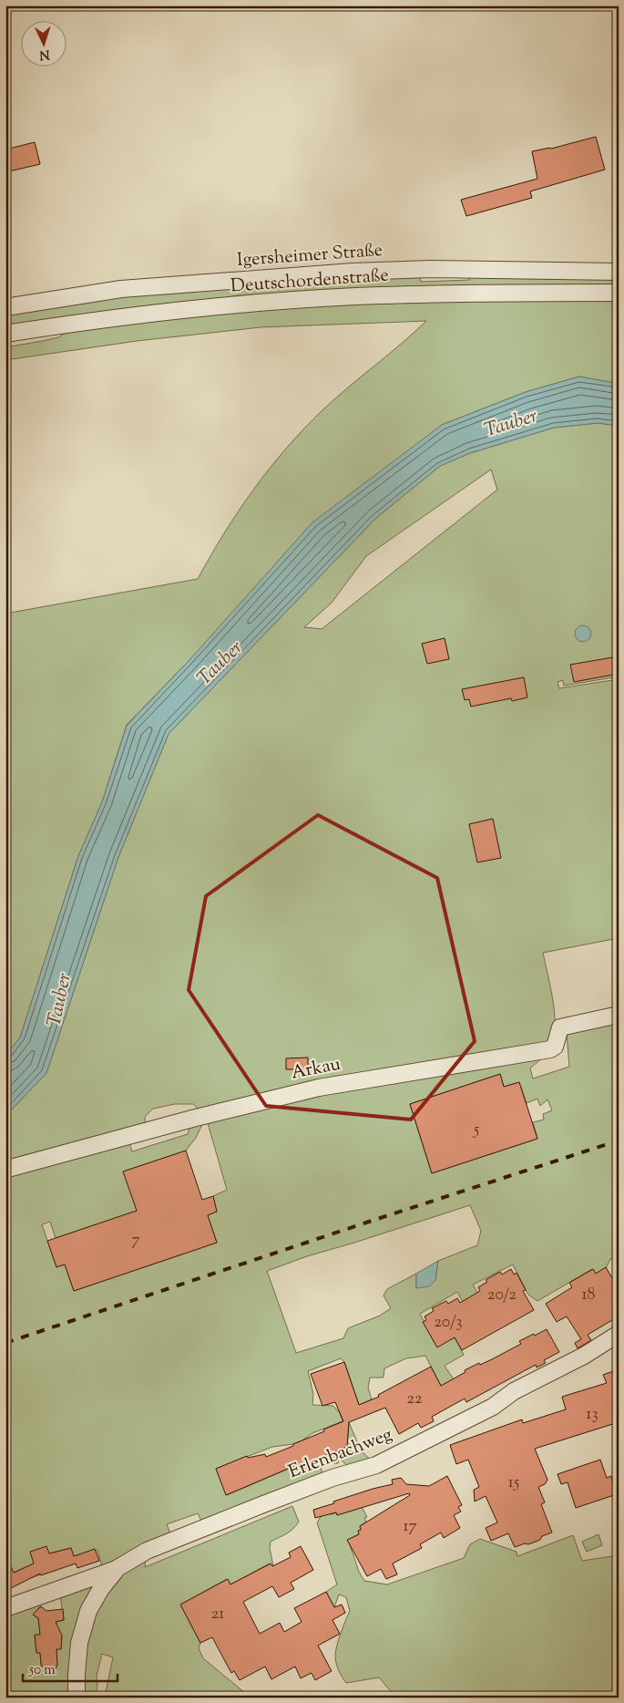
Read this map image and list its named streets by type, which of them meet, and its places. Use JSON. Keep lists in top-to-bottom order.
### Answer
{
  "streets": {
    "street": [
      "Igersheimer Straße",
      "Deutschordenstraße",
      "Arkau",
      "Erlenbachweg"
    ]
  },
  "water": ["Tauber"],
  "house_numbers": [
    "5",
    "7",
    "20/2",
    "18",
    "20/3",
    "22",
    "13",
    "15",
    "17",
    "21"
  ],
  "scale_bar": "50 m",
  "north": "bottom"
}
